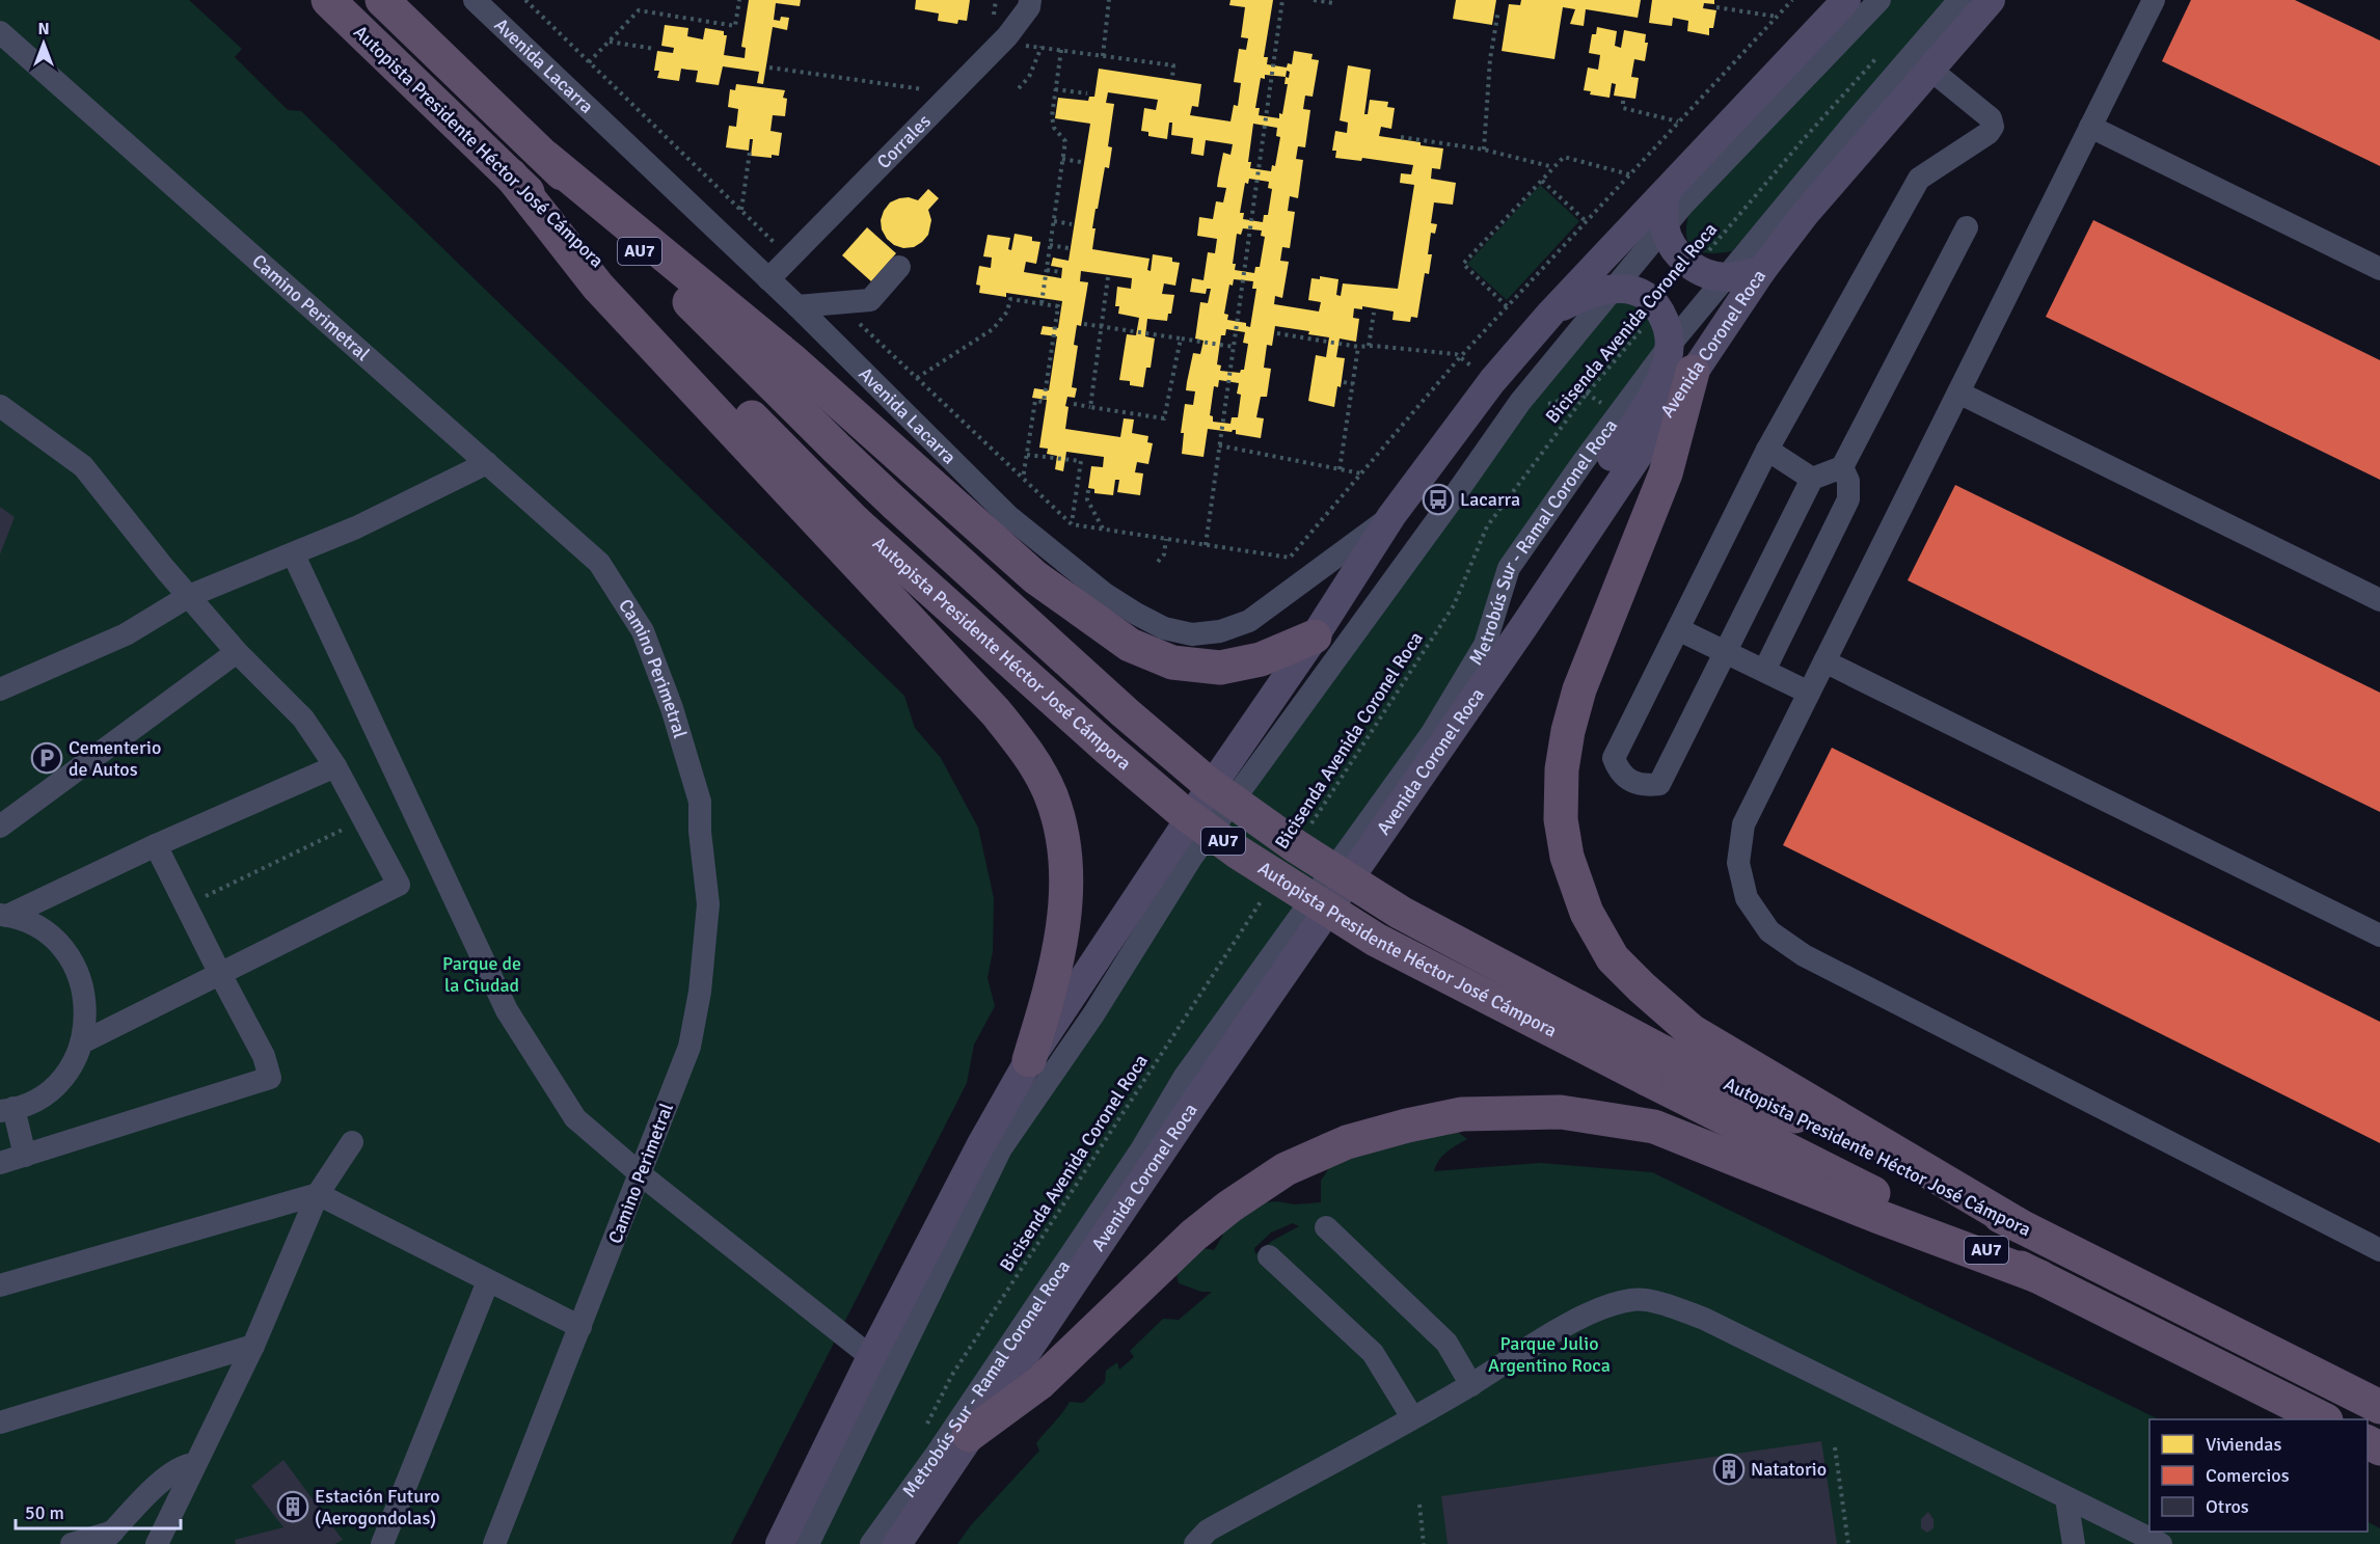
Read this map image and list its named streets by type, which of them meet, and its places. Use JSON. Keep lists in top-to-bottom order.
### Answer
{
  "streets": {
    "highway": ["Autopista Presidente Héctor José Cámpora", "AU7"],
    "main road": ["Avenida Coronel Roca"],
    "street": [
      "Avenida Lacarra",
      "Corrales",
      "Camino Perimetral",
      "Metrobús Sur - Ramal Coronel Roca"
    ],
    "path": ["Bicisenda Avenida Coronel Roca"]
  },
  "crossings": [
    ["Avenida Lacarra", "Corrales"]
  ],
  "parks": ["Parque de la Ciudad", "Parque Julio Argentino Roca"],
  "places": {
    "bus stop": ["Lacarra"],
    "parking": ["Cementerio de Autos"],
    "building": ["Natatorio", "Estación Futuro (Aerogondolas)"]
  },
  "legend": ["Viviendas", "Comercios", "Otros"],
  "scale_bar": "50 m",
  "north": "top"
}
